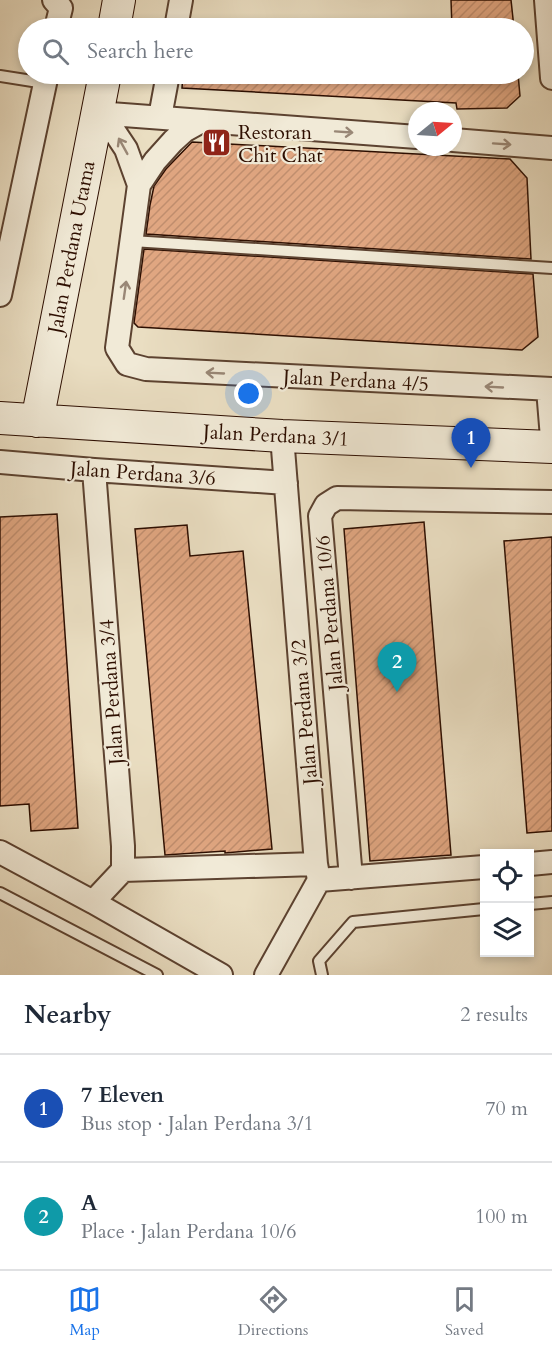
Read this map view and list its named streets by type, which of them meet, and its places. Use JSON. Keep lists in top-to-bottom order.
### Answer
{
  "streets": {
    "street": [
      "Jalan Perdana Utama",
      "Jalan Perdana 4/5",
      "Jalan Perdana 3/1",
      "Jalan Perdana 3/6",
      "Jalan Perdana 10/6",
      "Jalan Perdana 3/4",
      "Jalan Perdana 3/2"
    ]
  },
  "crossings": [
    ["Jalan Perdana Utama", "Jalan Perdana 4/5"],
    ["Jalan Perdana Utama", "Jalan Perdana 3/1"],
    ["Jalan Perdana 3/1", "Jalan Perdana 3/2"],
    ["Jalan Perdana 3/6", "Jalan Perdana 3/4"],
    ["Jalan Perdana 3/6", "Jalan Perdana 3/2"]
  ],
  "places": {
    "restaurant": ["Restoran Chit Chat"]
  },
  "north": "right",
  "page": {
    "search": "Search here",
    "pins": ["1", "2"],
    "heading": ["Nearby", "2 results"],
    "list": [
      {
        "mark": "1",
        "name": "7 Eleven",
        "note": "Bus stop · Jalan Perdana 3/1",
        "value": "70 m"
      },
      {
        "mark": "2",
        "name": "A",
        "note": "Place · Jalan Perdana 10/6",
        "value": "100 m"
      }
    ],
    "nav": ["Map", "Directions", "Saved"]
  }
}
